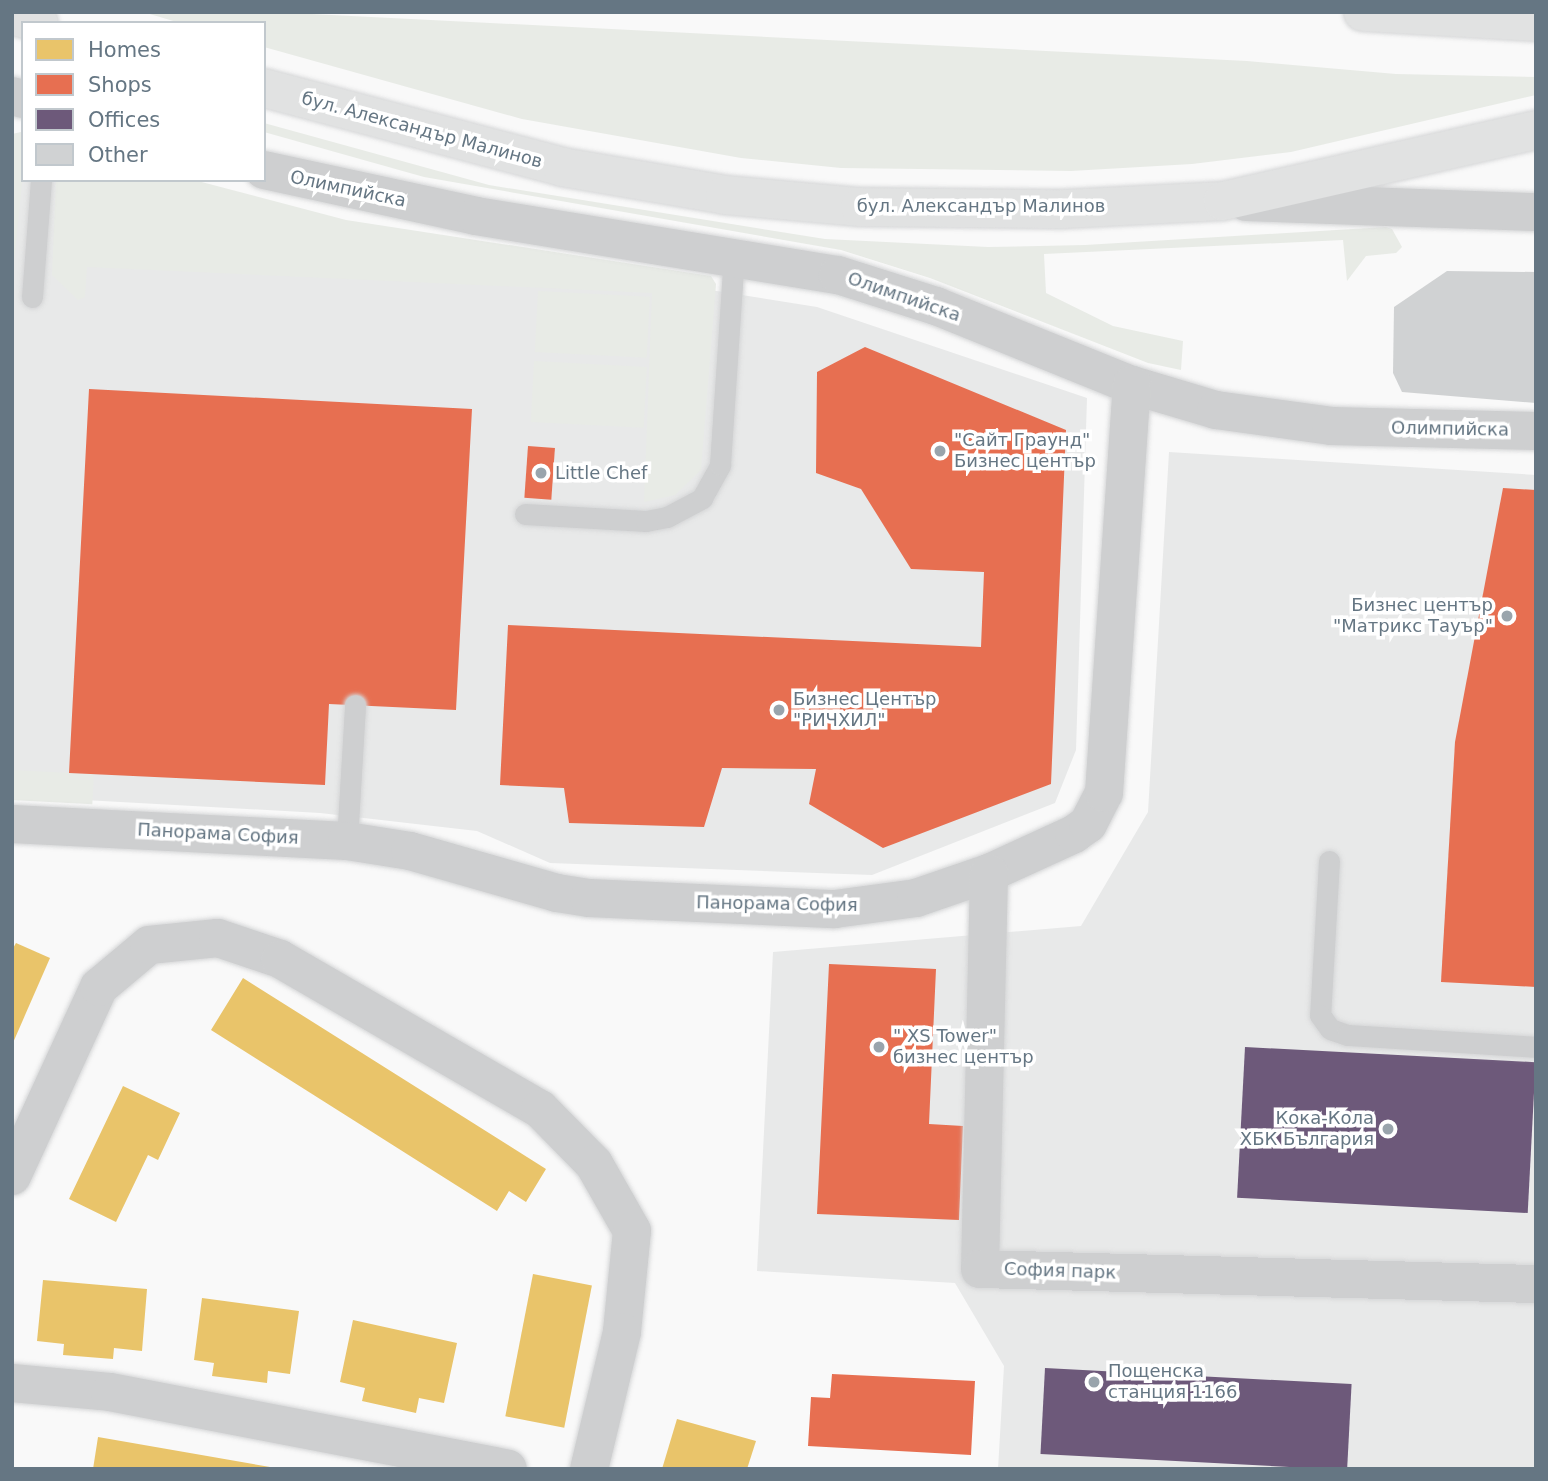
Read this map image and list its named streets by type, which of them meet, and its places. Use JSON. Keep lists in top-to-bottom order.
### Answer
{
  "streets": {
    "main road": ["бул. Александър Малинов"],
    "street": ["Олимпийска", "Панорама София", "София парк"]
  },
  "crossings": [
    ["Олимпийска", "Панорама София"],
    ["Панорама София", "София парк"]
  ],
  "places": [
    "\"Сайт Граунд\" Бизнес център",
    "Little Chef",
    "Бизнес център \"Матрикс Тауър\"",
    "Бизнес Център \"РИЧХИЛ\"",
    "\" XS Tower\" бизнес център",
    "Кока-Кола ХБК България",
    "Пощенска станция 1166"
  ],
  "legend": [
    "Homes",
    "Shops",
    "Offices",
    "Other"
  ]
}
